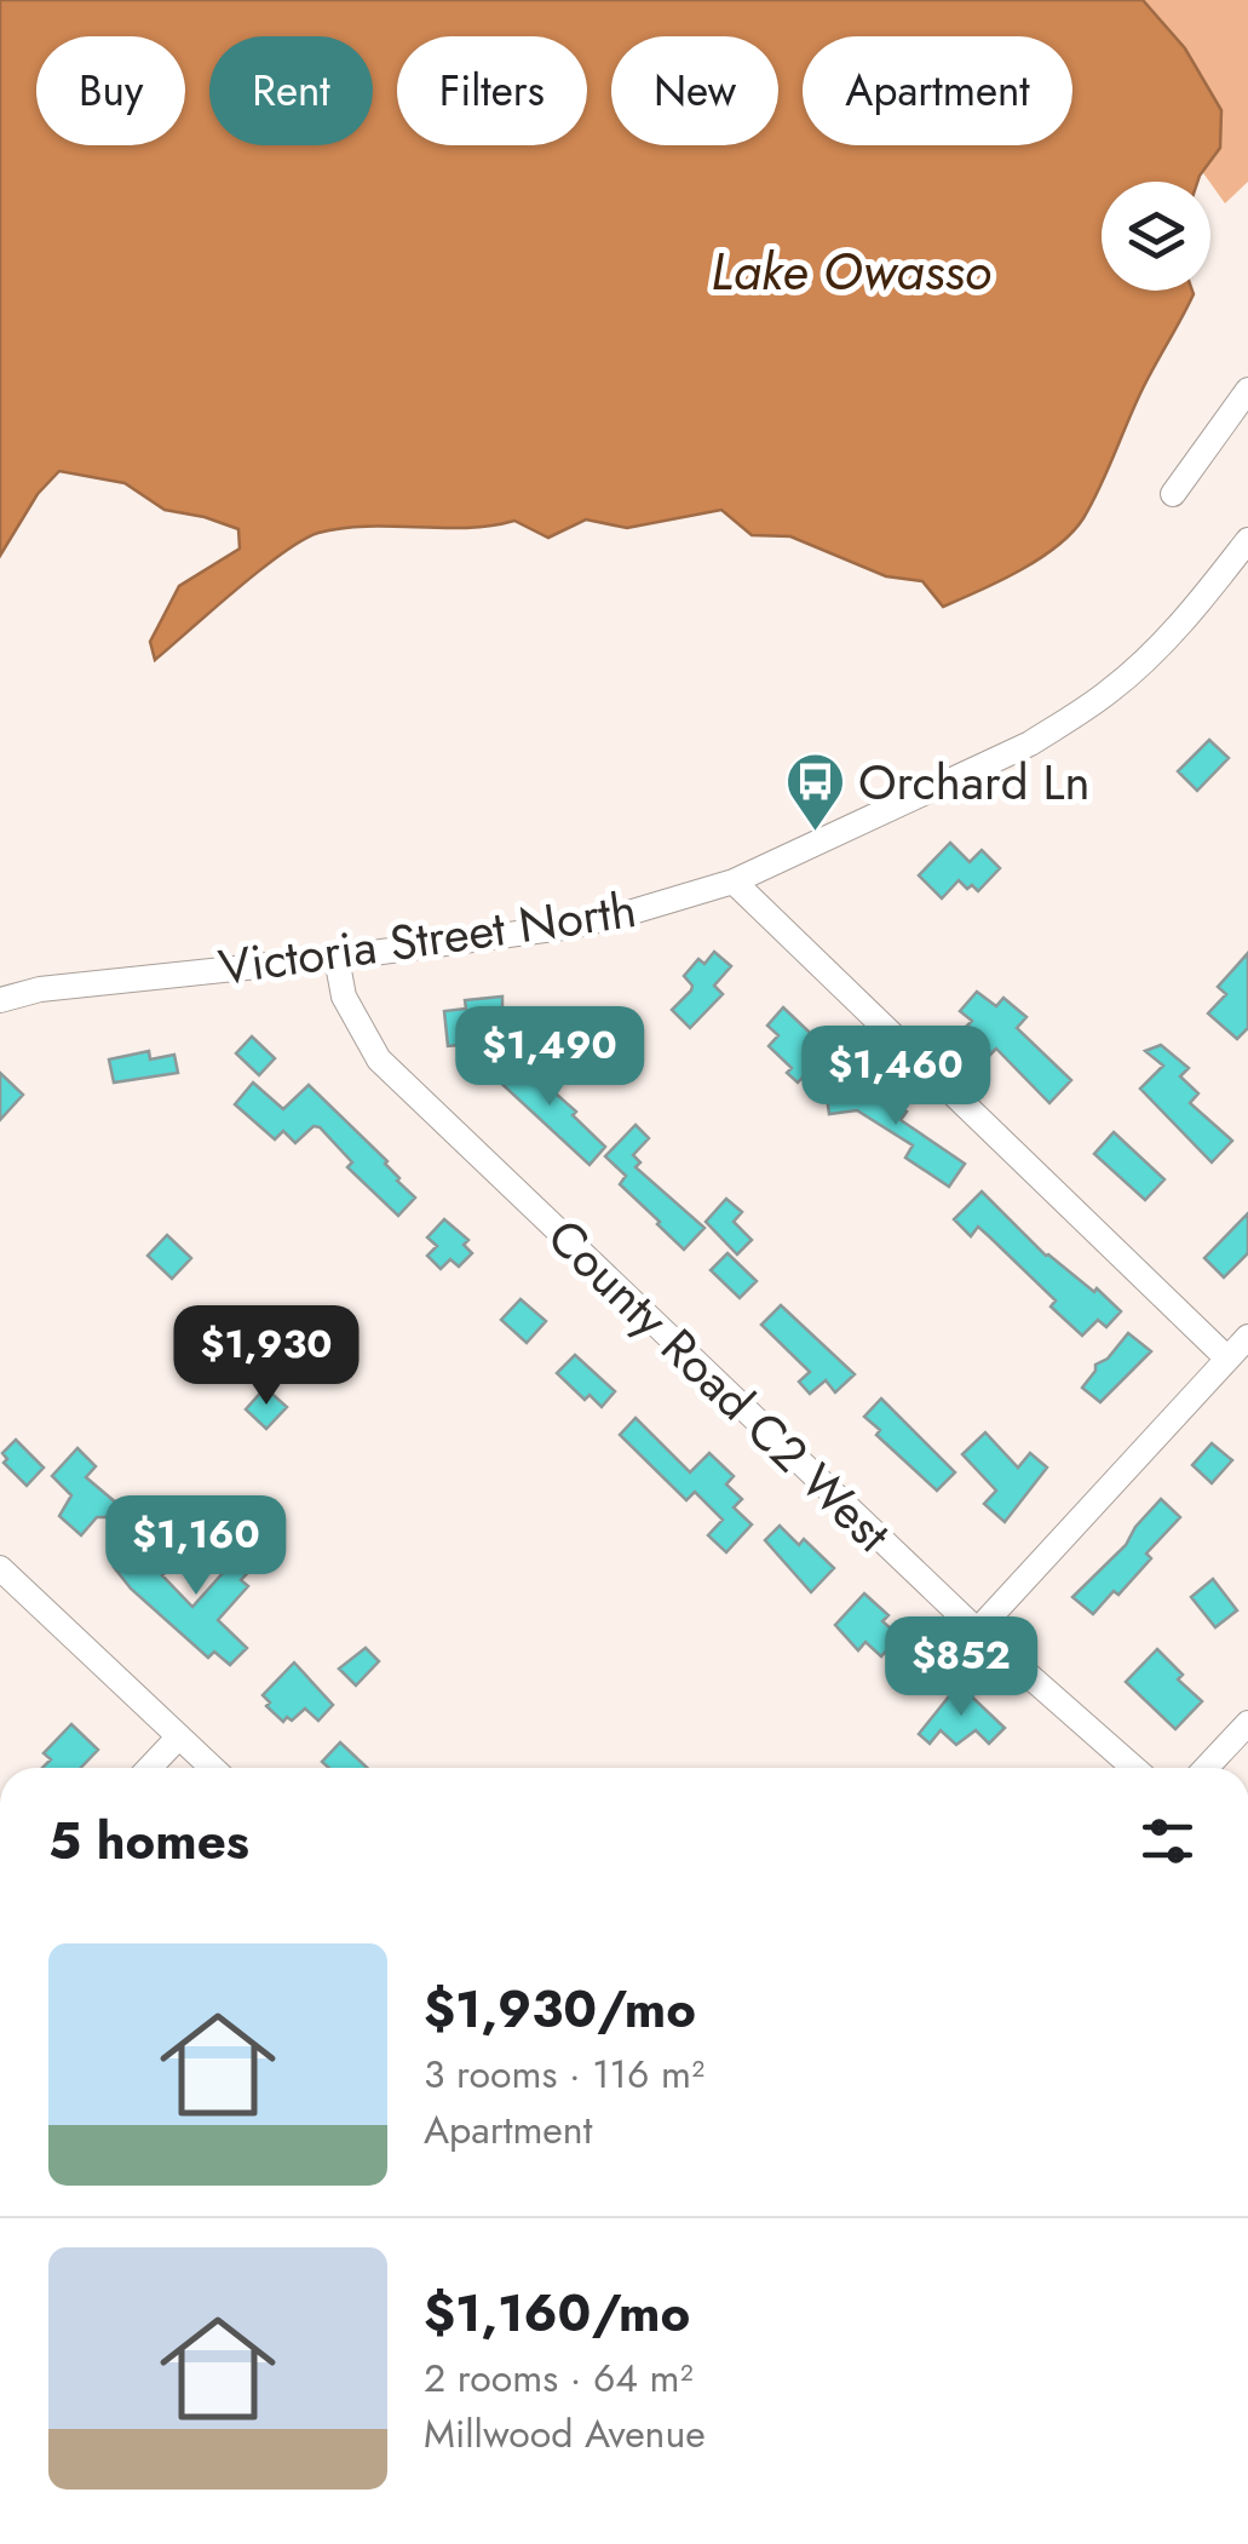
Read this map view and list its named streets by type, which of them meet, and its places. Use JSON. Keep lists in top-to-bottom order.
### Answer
{
  "streets": {
    "street": ["Victoria Street North", "County Road C2 West"]
  },
  "crossings": [
    ["Victoria Street North", "County Road C2 West"]
  ],
  "water": ["Lake Owasso"],
  "places": {
    "bus stop": ["Orchard Ln"]
  },
  "page": {
    "chip": [
      "Buy",
      "Rent",
      "Filters",
      "New",
      "Apartment"
    ],
    "price": [
      "$1,490",
      "$1,460",
      "$1,930",
      "$1,160",
      "$852"
    ],
    "heading": "5 homes",
    "list": [
      {
        "name": "$1,930/mo",
        "note": "3 rooms · 116 m² · Apartment"
      },
      {
        "name": "$1,160/mo",
        "note": "2 rooms · 64 m² · Millwood Avenue"
      }
    ]
  }
}
